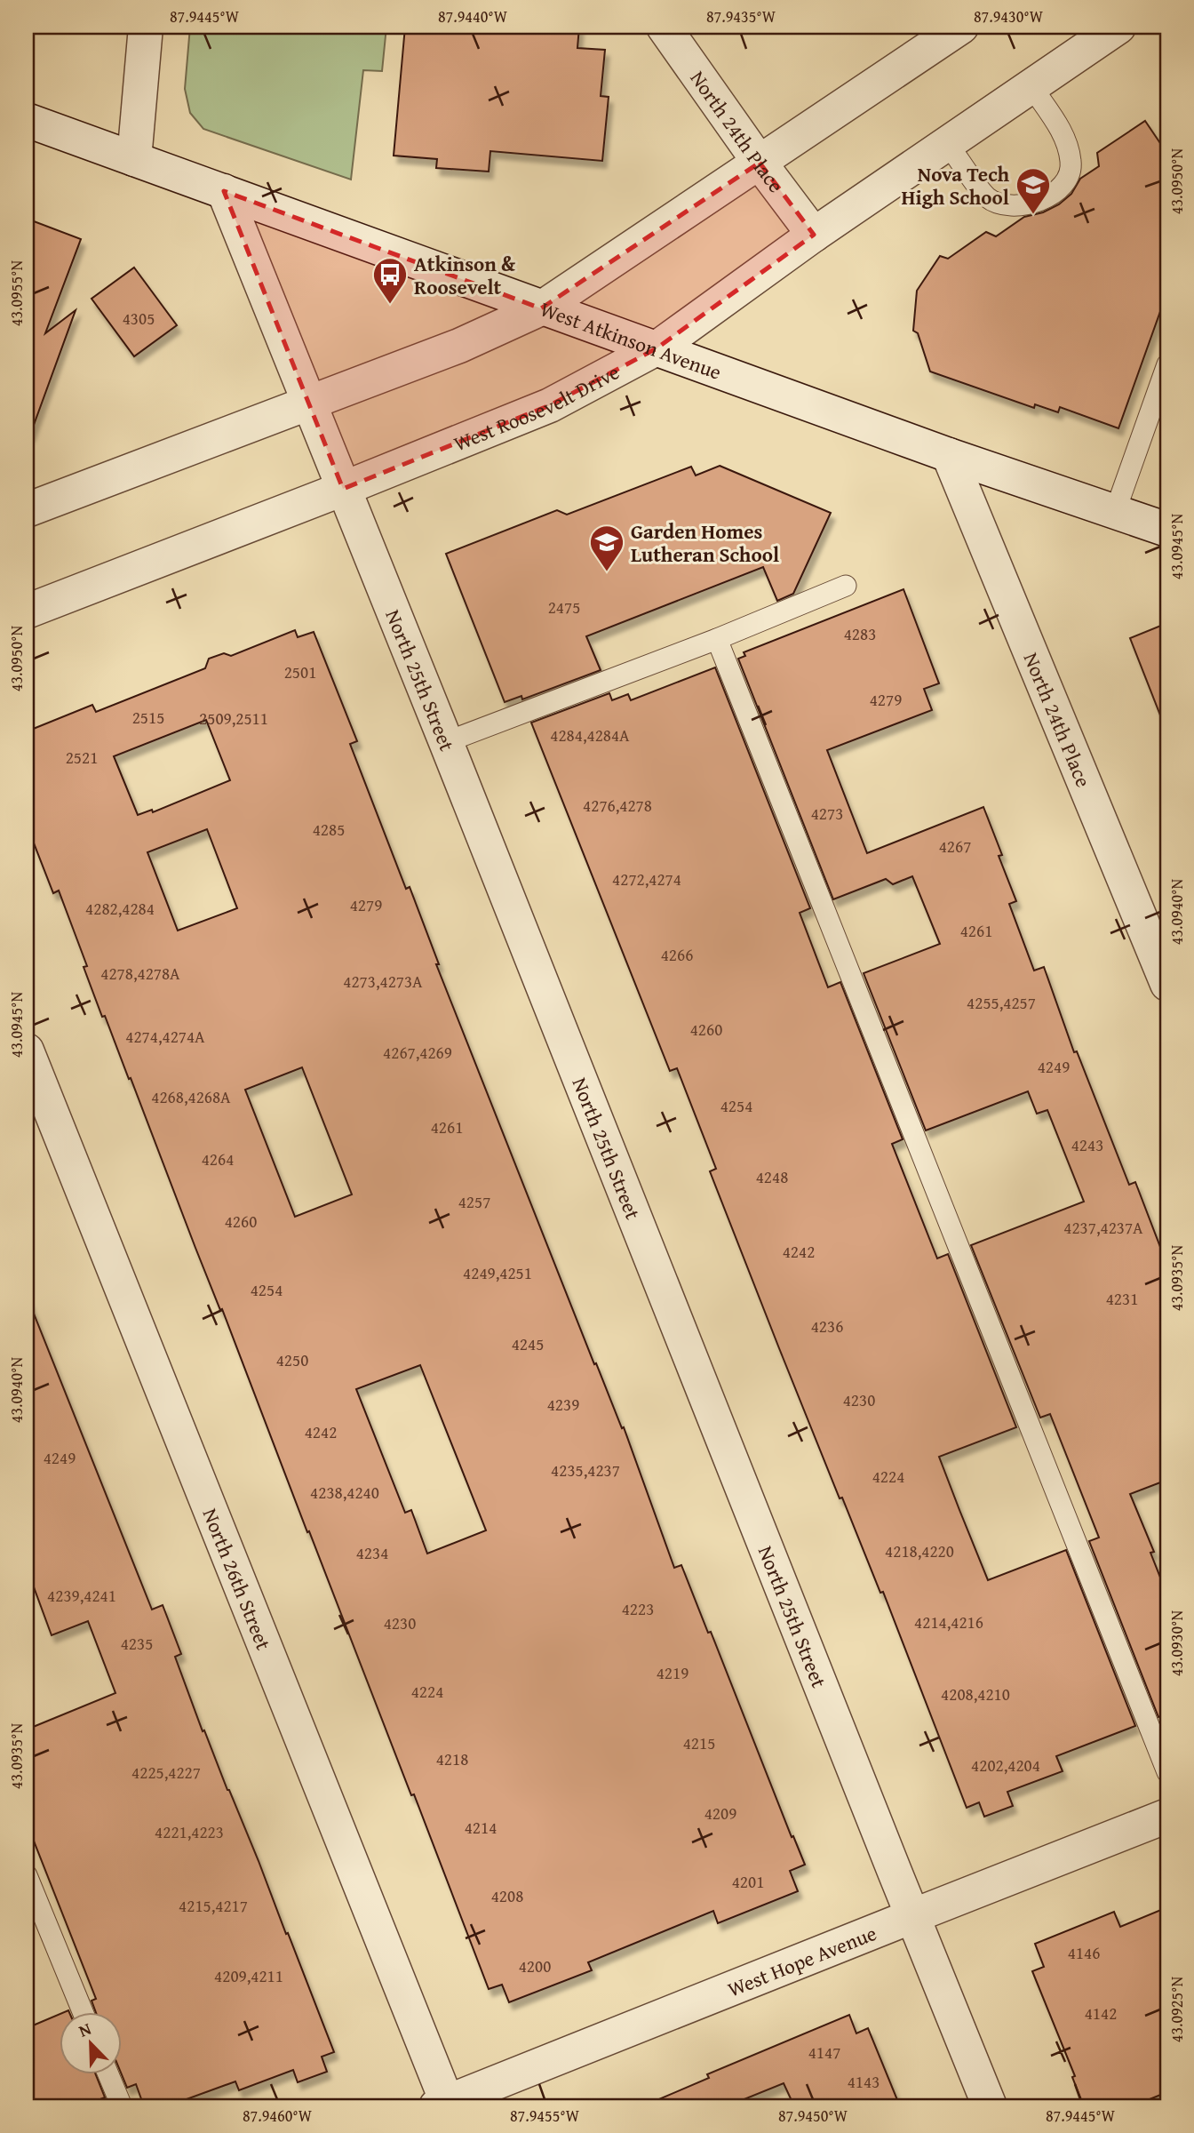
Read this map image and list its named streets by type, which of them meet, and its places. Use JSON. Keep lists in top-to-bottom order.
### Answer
{
  "streets": {
    "street": [
      "North 24th Place",
      "West Atkinson Avenue",
      "West Roosevelt Drive",
      "North 25th Street",
      "North 26th Street",
      "West Hope Avenue"
    ]
  },
  "crossings": [
    ["North 24th Place", "West Atkinson Avenue"],
    ["North 24th Place", "West Roosevelt Drive"],
    ["West Atkinson Avenue", "West Roosevelt Drive"],
    ["West Atkinson Avenue", "North 25th Street"],
    ["West Roosevelt Drive", "North 25th Street"],
    ["North 25th Street", "West Hope Avenue"],
    ["North 26th Street", "West Hope Avenue"]
  ],
  "places": {
    "school or university": ["Nova Tech High School", "Garden Homes Lutheran School"],
    "bus stop": ["Atkinson & Roosevelt"]
  },
  "house_numbers": [
    "4305",
    "2475",
    "4283",
    "2501",
    "4279",
    "2515",
    "2509,2511",
    "4284,4284A",
    "2521",
    "4276,4278",
    "4273",
    "4285",
    "4267",
    "4272,4274",
    "4279",
    "4282,4284",
    "4261",
    "4266",
    "4278,4278A",
    "4273,4273A",
    "4255,4257",
    "4260",
    "4274,4274A",
    "4267,4269",
    "4249",
    "4268,4268A",
    "4254",
    "4261",
    "4243",
    "4264",
    "4248",
    "4257",
    "4260",
    "4237,4237A",
    "4242",
    "4249,4251",
    "4254",
    "4231",
    "4236",
    "4245",
    "4250",
    "4230",
    "4239",
    "4242",
    "4249",
    "4235,4237",
    "4224",
    "4238,4240",
    "4218,4220",
    "4234",
    "4239,4241",
    "4223",
    "4214,4216",
    "4230",
    "4235",
    "4219",
    "4224",
    "4208,4210",
    "4215",
    "4218",
    "4202,4204",
    "4225,4227",
    "4209",
    "4214",
    "4221,4223",
    "4201",
    "4208",
    "4215,4217",
    "4146",
    "4200",
    "4209,4211",
    "4142",
    "4147",
    "4143"
  ],
  "north": "top left",
  "coordinates": [
    "87.9445°W",
    "87.9440°W",
    "87.9435°W",
    "87.9430°W",
    "43.0950°N",
    "43.0955°N",
    "43.0945°N",
    "43.0940°N",
    "43.0935°N",
    "43.0930°N",
    "43.0925°N",
    "87.9460°W",
    "87.9455°W",
    "87.9450°W"
  ]
}
